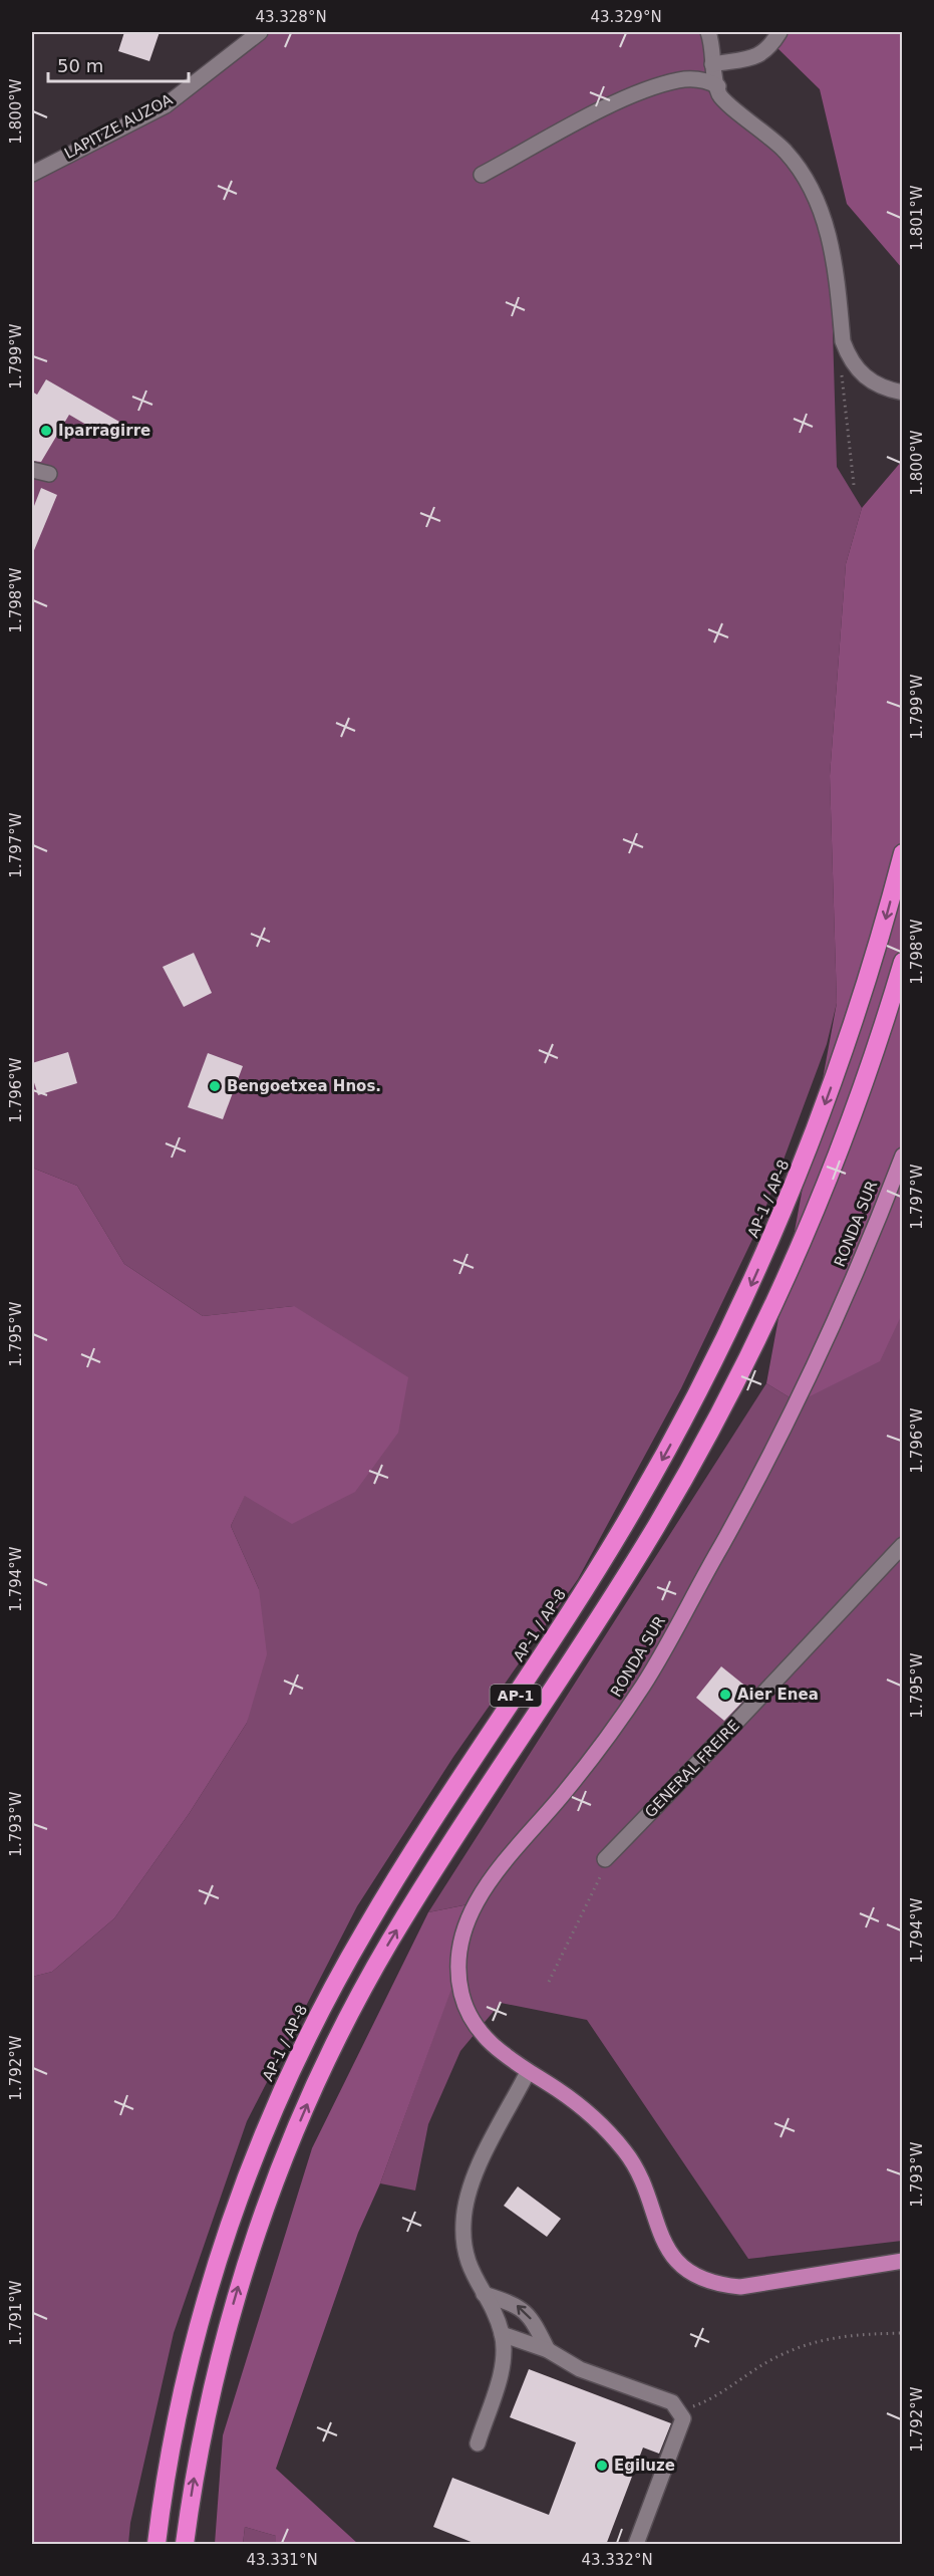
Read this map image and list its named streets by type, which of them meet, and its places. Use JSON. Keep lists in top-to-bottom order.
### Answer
{
  "streets": {
    "highway": ["AP-1 / AP-8", "AP-1"],
    "main road": ["RONDA SUR"],
    "street": ["LAPITZE AUZOA", "GENERAL FREIRE"]
  },
  "places": [
    "Iparragirre",
    "Bengoetxea Hnos.",
    "Aier Enea",
    "Egiluze"
  ],
  "scale_bar": "50 m",
  "coordinates": [
    "43.328°N",
    "43.329°N",
    "1.800°W",
    "1.801°W",
    "1.799°W",
    "1.798°W",
    "1.797°W",
    "1.796°W",
    "1.795°W",
    "1.794°W",
    "1.793°W",
    "1.792°W",
    "1.791°W",
    "43.331°N",
    "43.332°N"
  ]
}
